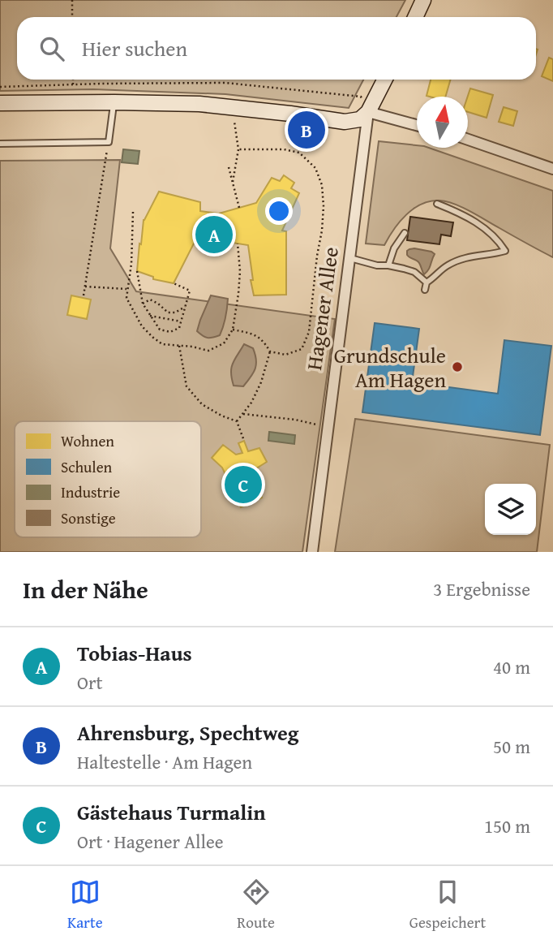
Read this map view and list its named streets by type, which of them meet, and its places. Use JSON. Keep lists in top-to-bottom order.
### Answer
{
  "streets": {
    "street": ["Hagener Allee"]
  },
  "places": ["Grundschule Am Hagen"],
  "legend": [
    "Wohnen",
    "Schulen",
    "Industrie",
    "Sonstige"
  ],
  "north": "top",
  "page": {
    "search": "Hier suchen",
    "pins": ["B", "A", "C"],
    "heading": ["In der Nähe", "3 Ergebnisse"],
    "list": [
      {
        "mark": "A",
        "name": "Tobias-Haus",
        "note": "Ort",
        "value": "40 m"
      },
      {
        "mark": "B",
        "name": "Ahrensburg, Spechtweg",
        "note": "Haltestelle · Am Hagen",
        "value": "50 m"
      },
      {
        "mark": "C",
        "name": "Gästehaus Turmalin",
        "note": "Ort · Hagener Allee",
        "value": "150 m"
      }
    ],
    "nav": ["Karte", "Route", "Gespeichert"]
  }
}
